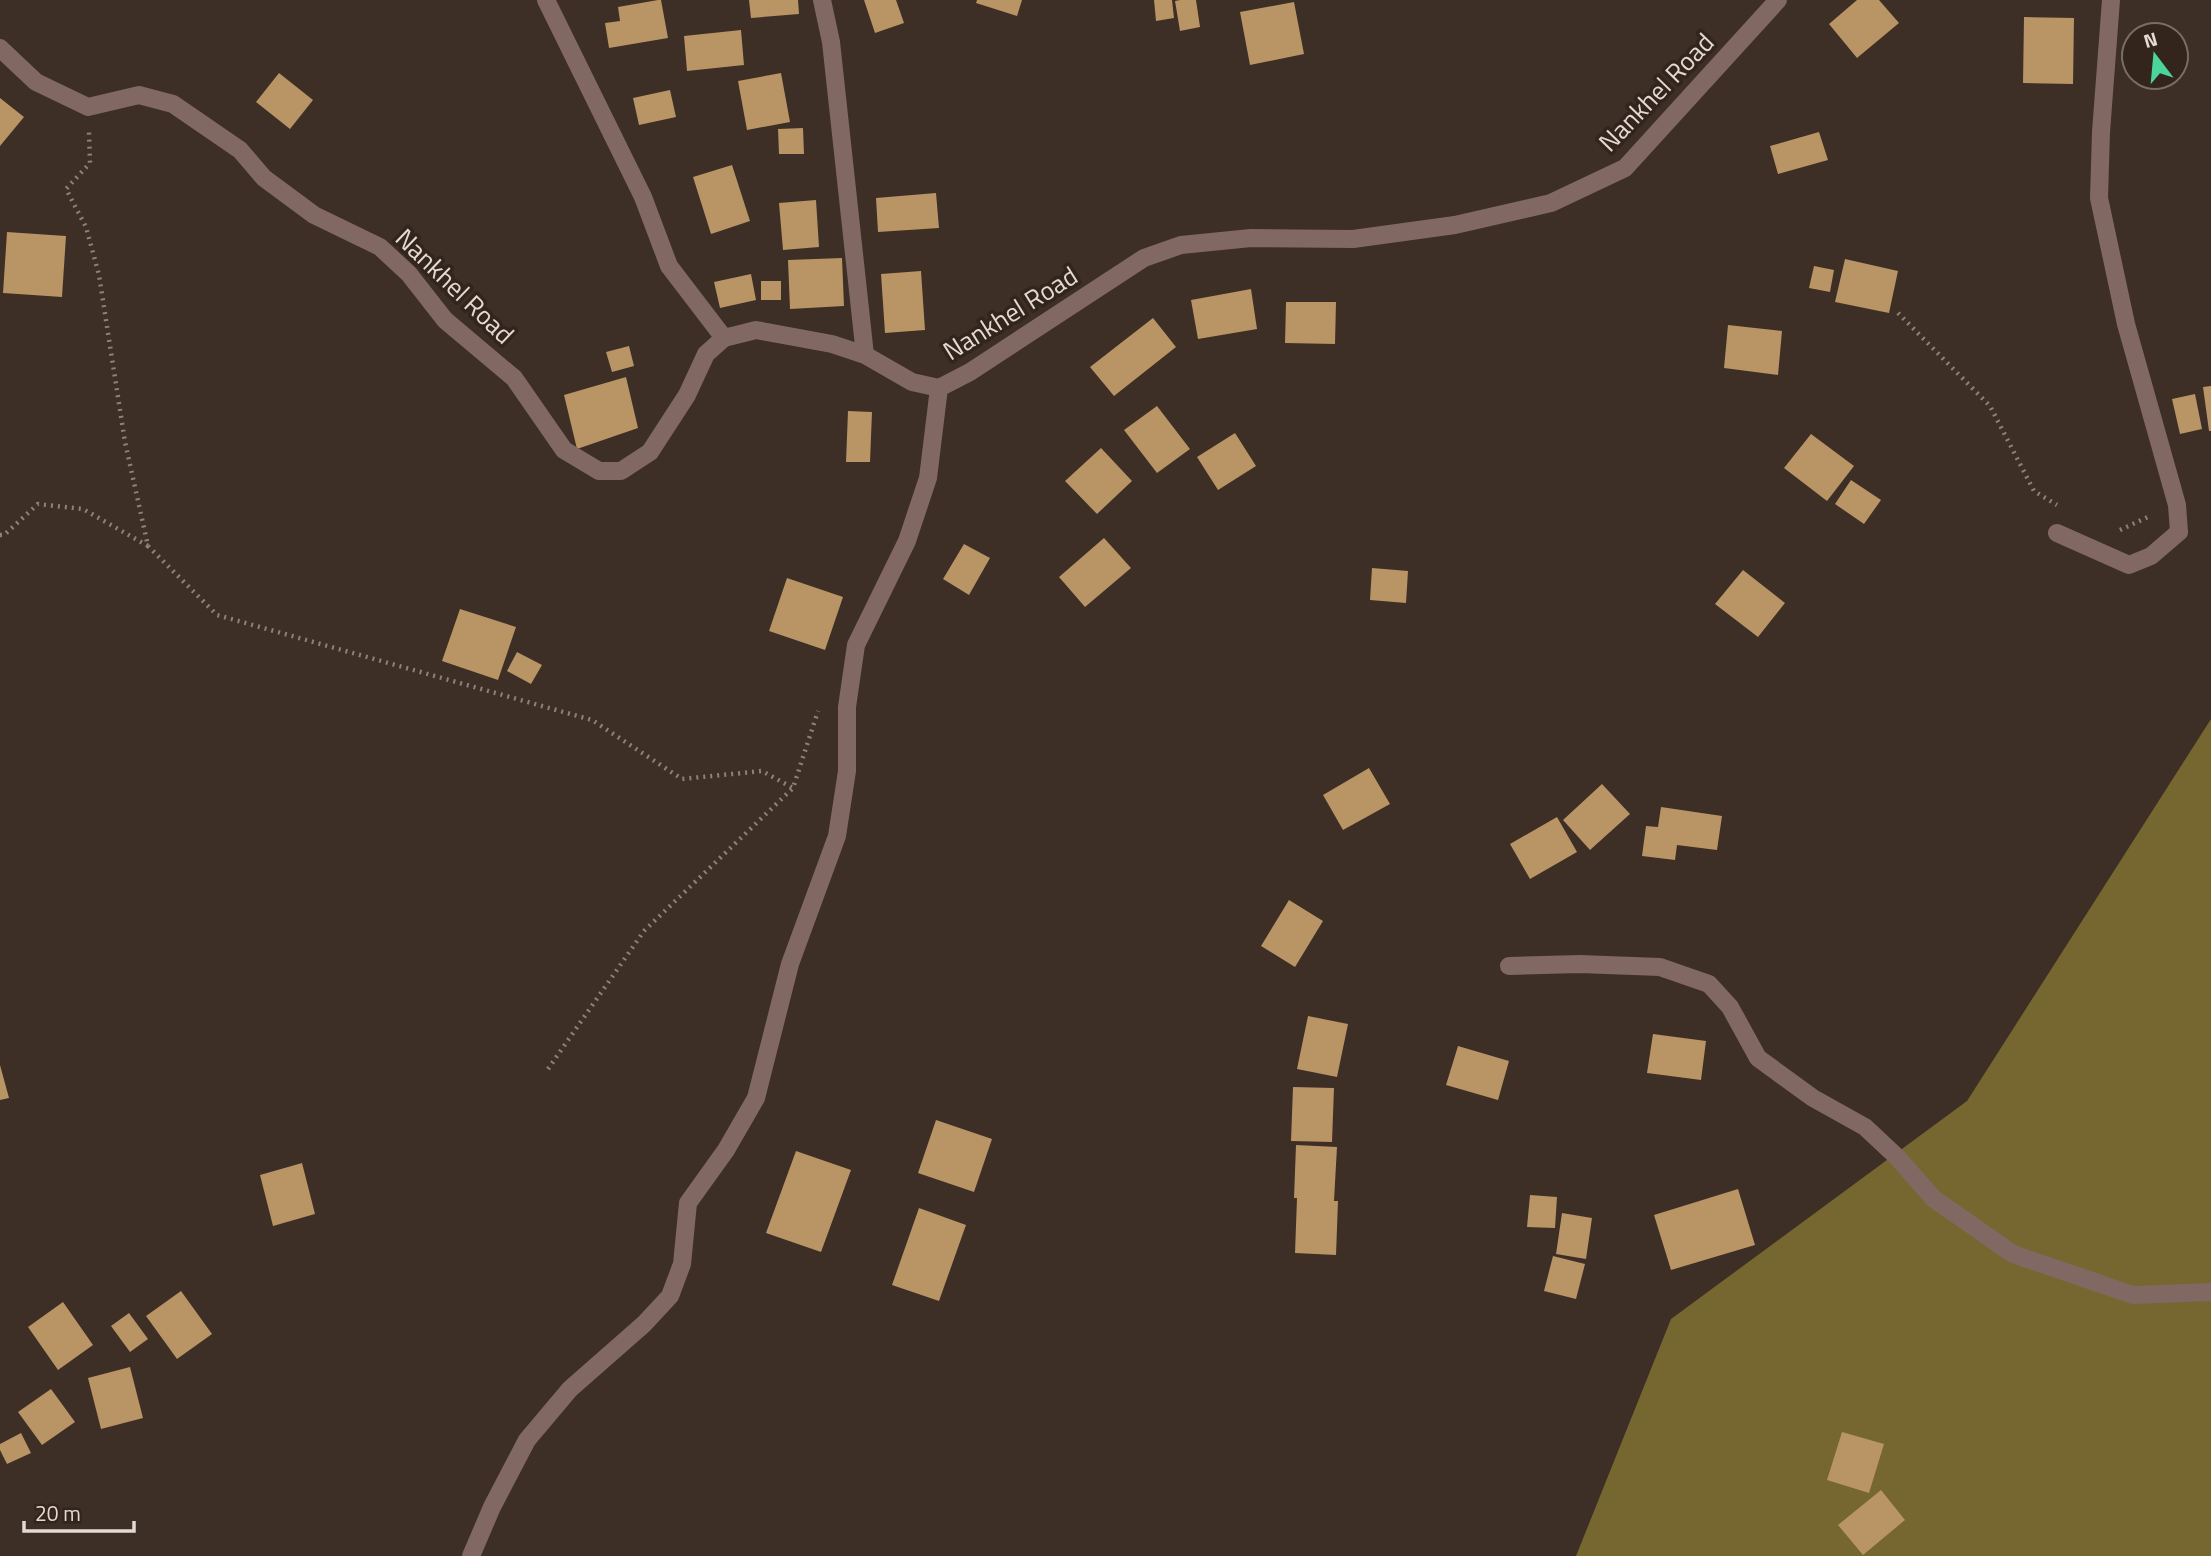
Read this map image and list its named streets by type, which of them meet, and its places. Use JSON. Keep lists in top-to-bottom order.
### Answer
{
  "streets": {
    "street": ["Nankhel Road"]
  },
  "scale_bar": "20 m",
  "north": "top"
}
